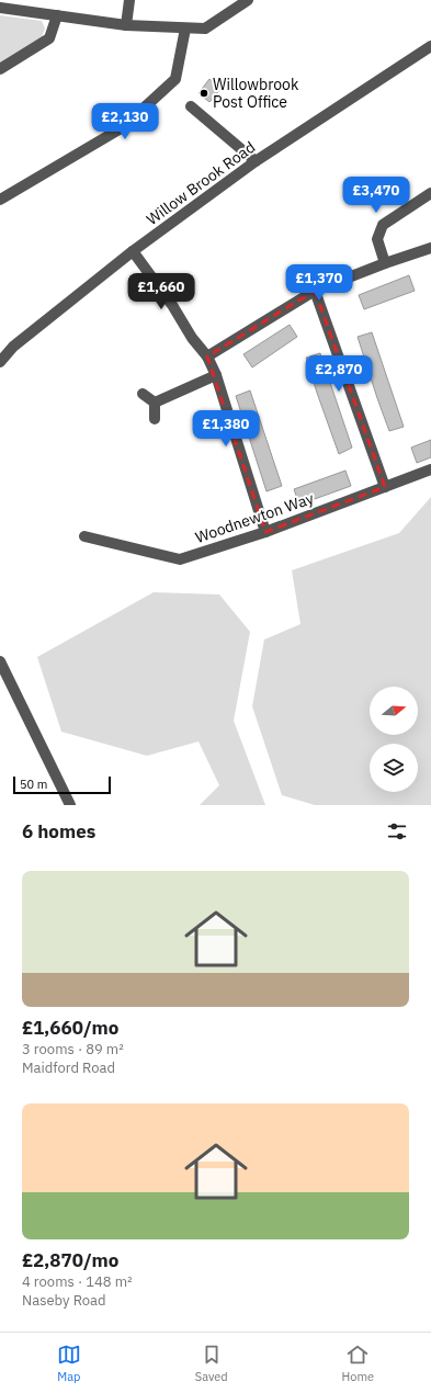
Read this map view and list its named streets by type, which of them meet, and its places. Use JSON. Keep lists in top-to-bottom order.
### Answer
{
  "streets": {
    "street": ["Willow Brook Road", "Woodnewton Way"]
  },
  "places": ["Willowbrook Post Office"],
  "scale_bar": "50 m",
  "north": "right",
  "page": {
    "price": [
      "£2,130",
      "£3,470",
      "£1,370",
      "£1,660",
      "£2,870",
      "£1,380"
    ],
    "scale": "50 m",
    "heading": "6 homes",
    "list": [
      {
        "name": "£1,660/mo",
        "note": "3 rooms · 89 m² · Maidford Road"
      },
      {
        "name": "£2,870/mo",
        "note": "4 rooms · 148 m² · Naseby Road"
      }
    ],
    "tabs": ["Map", "Saved", "Home"]
  }
}
